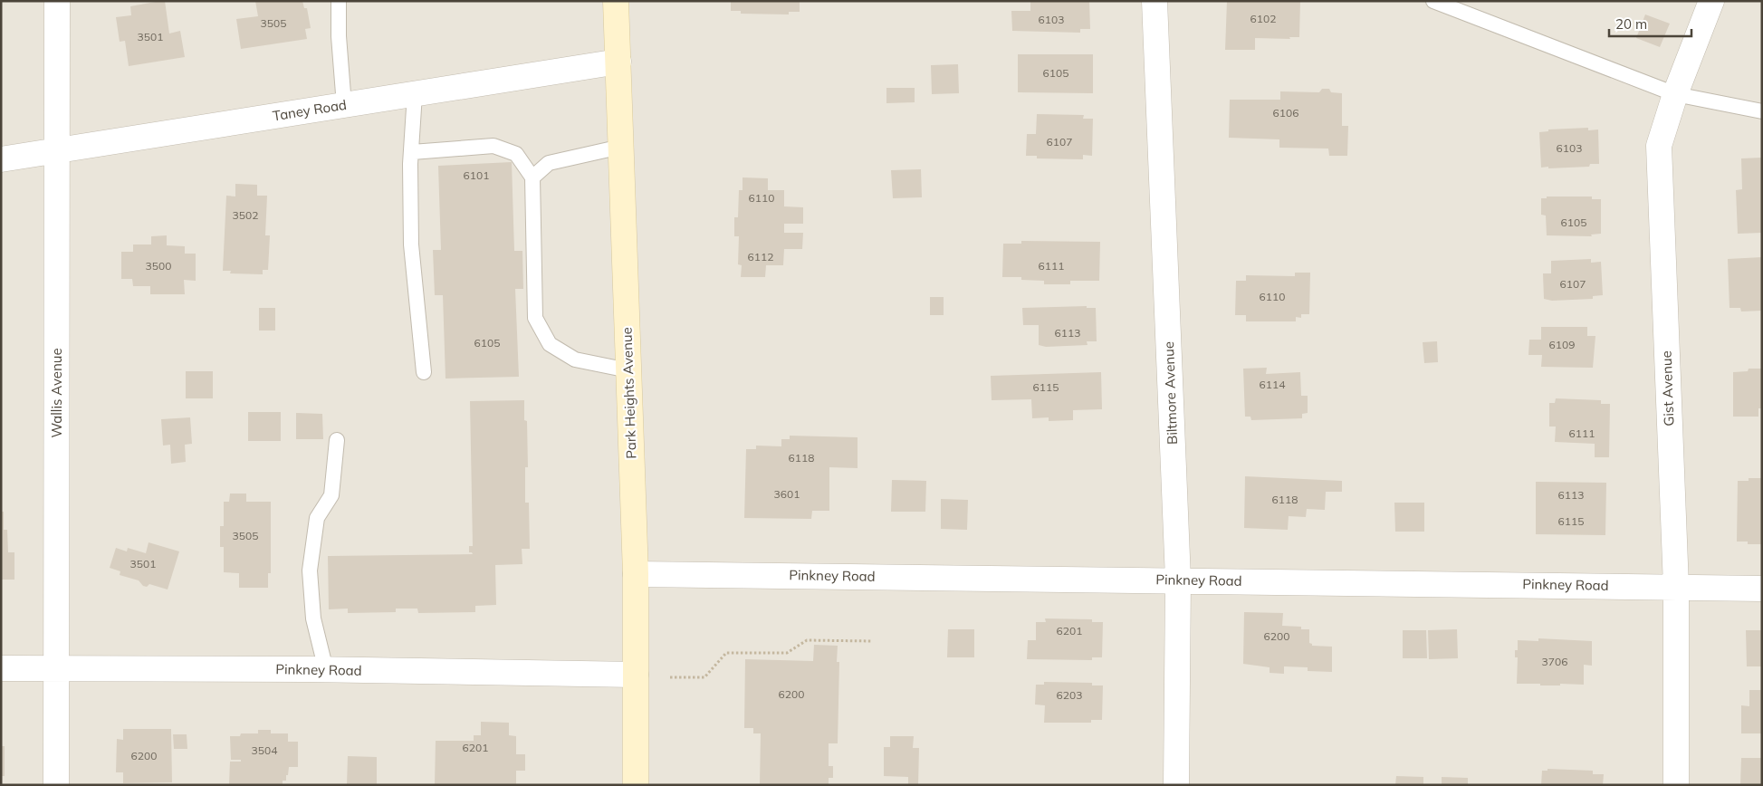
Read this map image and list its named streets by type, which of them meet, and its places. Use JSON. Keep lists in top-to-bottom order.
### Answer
{
  "streets": {
    "main road": ["Park Heights Avenue"],
    "street": [
      "Taney Road",
      "Gist Avenue",
      "Wallis Avenue",
      "Biltmore Avenue",
      "Pinkney Road"
    ]
  },
  "crossings": [
    ["Taney Road", "Wallis Avenue"],
    ["Taney Road", "Park Heights Avenue"],
    ["Gist Avenue", "Pinkney Road"],
    ["Wallis Avenue", "Pinkney Road"],
    ["Park Heights Avenue", "Pinkney Road"],
    ["Biltmore Avenue", "Pinkney Road"]
  ],
  "house_numbers": [
    "6102",
    "6103",
    "3505",
    "3501",
    "6105",
    "6106",
    "6107",
    "6103",
    "6101",
    "6110",
    "3502",
    "6105",
    "6112",
    "3500",
    "6111",
    "6107",
    "6110",
    "6113",
    "6105",
    "6109",
    "6114",
    "6115",
    "6111",
    "6118",
    "3601",
    "6113",
    "6118",
    "6115",
    "3505",
    "3501",
    "6201",
    "6200",
    "3706",
    "6200",
    "6203",
    "6201",
    "3504",
    "6200"
  ],
  "scale_bar": "20 m"
}
